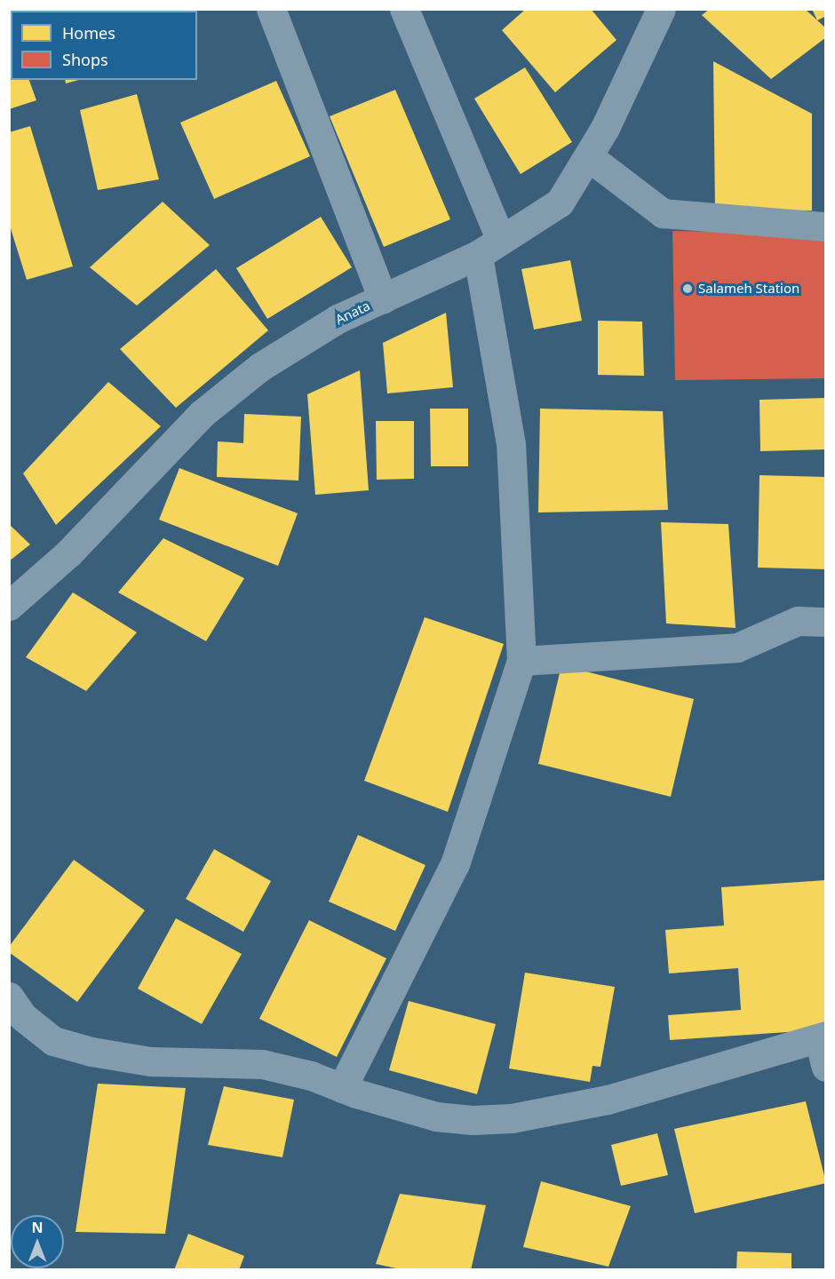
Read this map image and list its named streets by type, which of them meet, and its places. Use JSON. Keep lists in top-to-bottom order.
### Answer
{
  "streets": {
    "street": ["Anata"]
  },
  "places": ["Salameh Station"],
  "legend": ["Homes", "Shops"],
  "north": "top"
}
